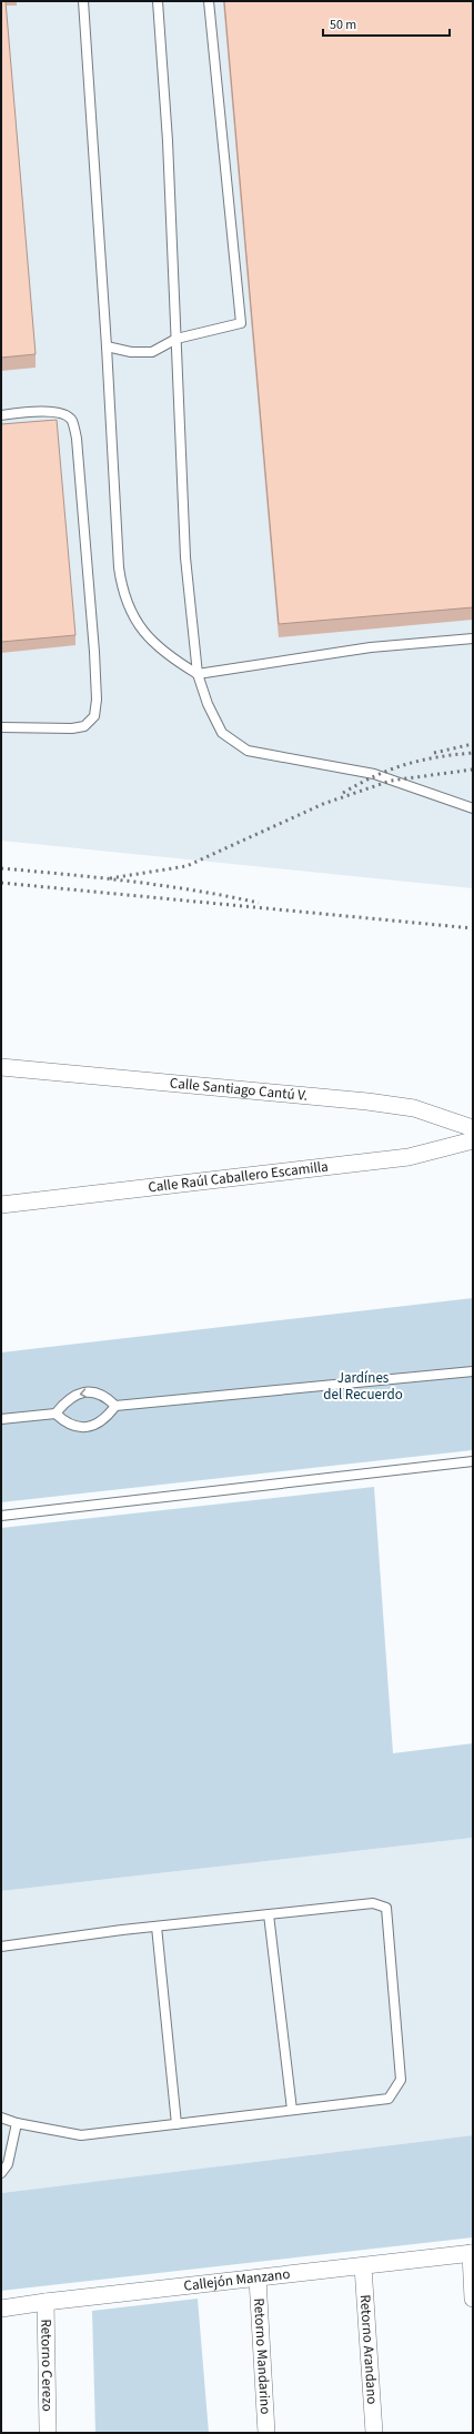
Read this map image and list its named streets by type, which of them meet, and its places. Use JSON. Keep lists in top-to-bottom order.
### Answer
{
  "streets": {
    "street": [
      "Calle Santiago Cantú V.",
      "Calle Raúl Caballero Escamilla",
      "Callejón Manzano",
      "Retorno Arandano",
      "Retorno Mandarino",
      "Retorno Cerezo"
    ]
  },
  "crossings": [
    ["Callejón Manzano", "Retorno Arandano"],
    ["Callejón Manzano", "Retorno Mandarino"],
    ["Callejón Manzano", "Retorno Cerezo"]
  ],
  "parks": ["Jardínes del Recuerdo"],
  "scale_bar": "50 m"
}
